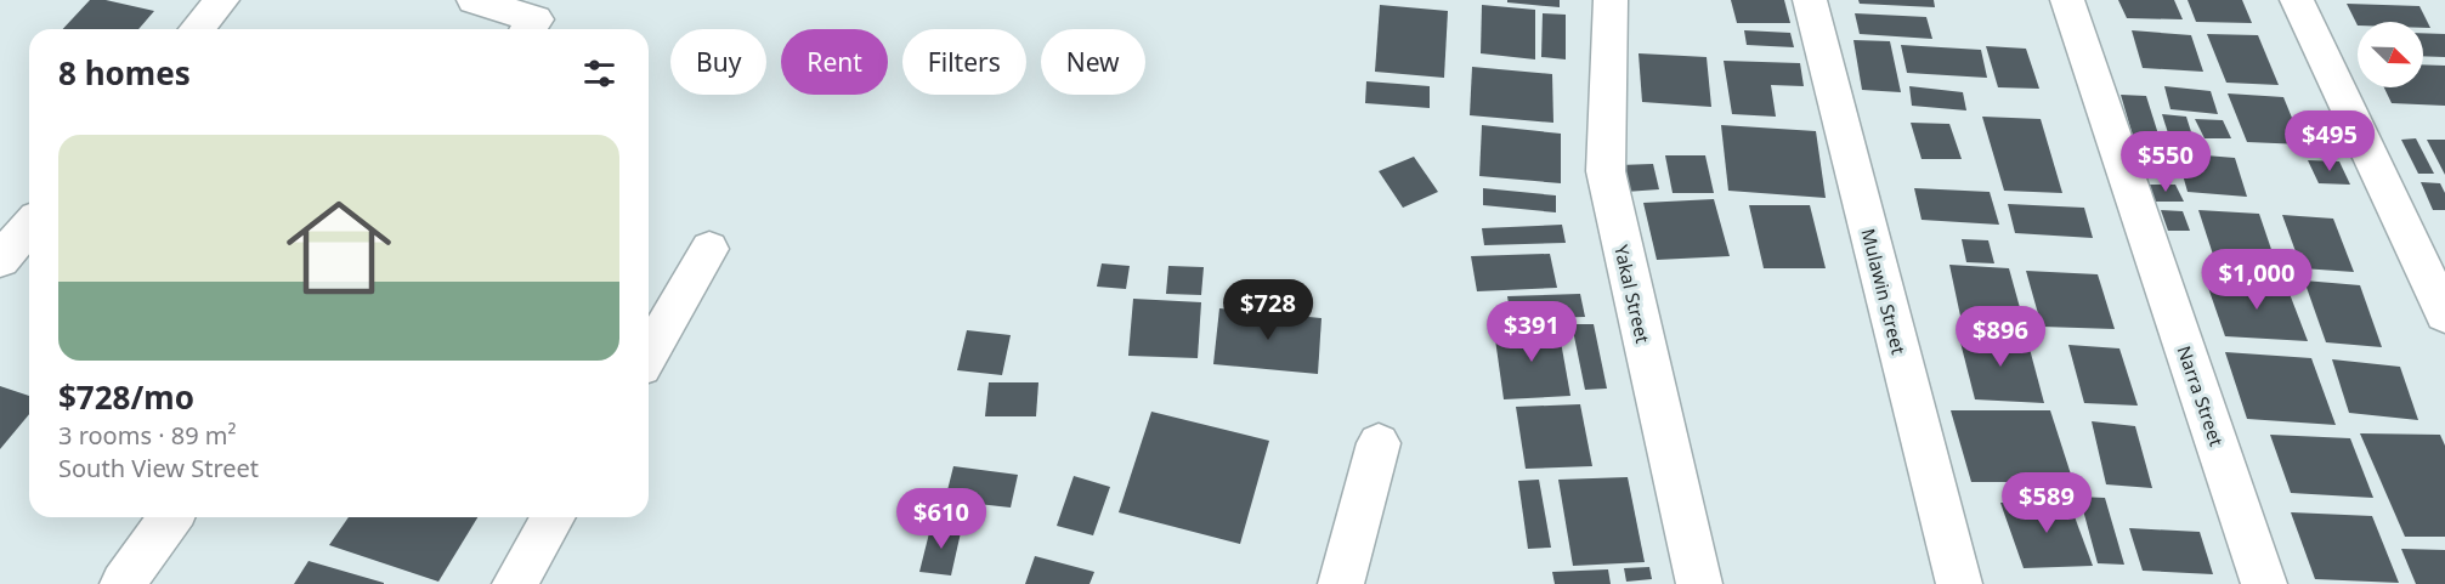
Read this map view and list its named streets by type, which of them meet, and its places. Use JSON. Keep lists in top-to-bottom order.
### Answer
{
  "streets": {
    "street": ["Mulawin Street", "Yakal Street", "Narra Street"]
  },
  "north": "bottom right",
  "page": {
    "chip": [
      "Buy",
      "Rent",
      "Filters",
      "New"
    ],
    "heading": "8 homes",
    "price": [
      "$495",
      "$550",
      "$1,000",
      "$728",
      "$391",
      "$896",
      "$589",
      "$610"
    ],
    "list": [
      {
        "name": "$728/mo",
        "note": "3 rooms · 89 m² · South View Street"
      }
    ]
  }
}
